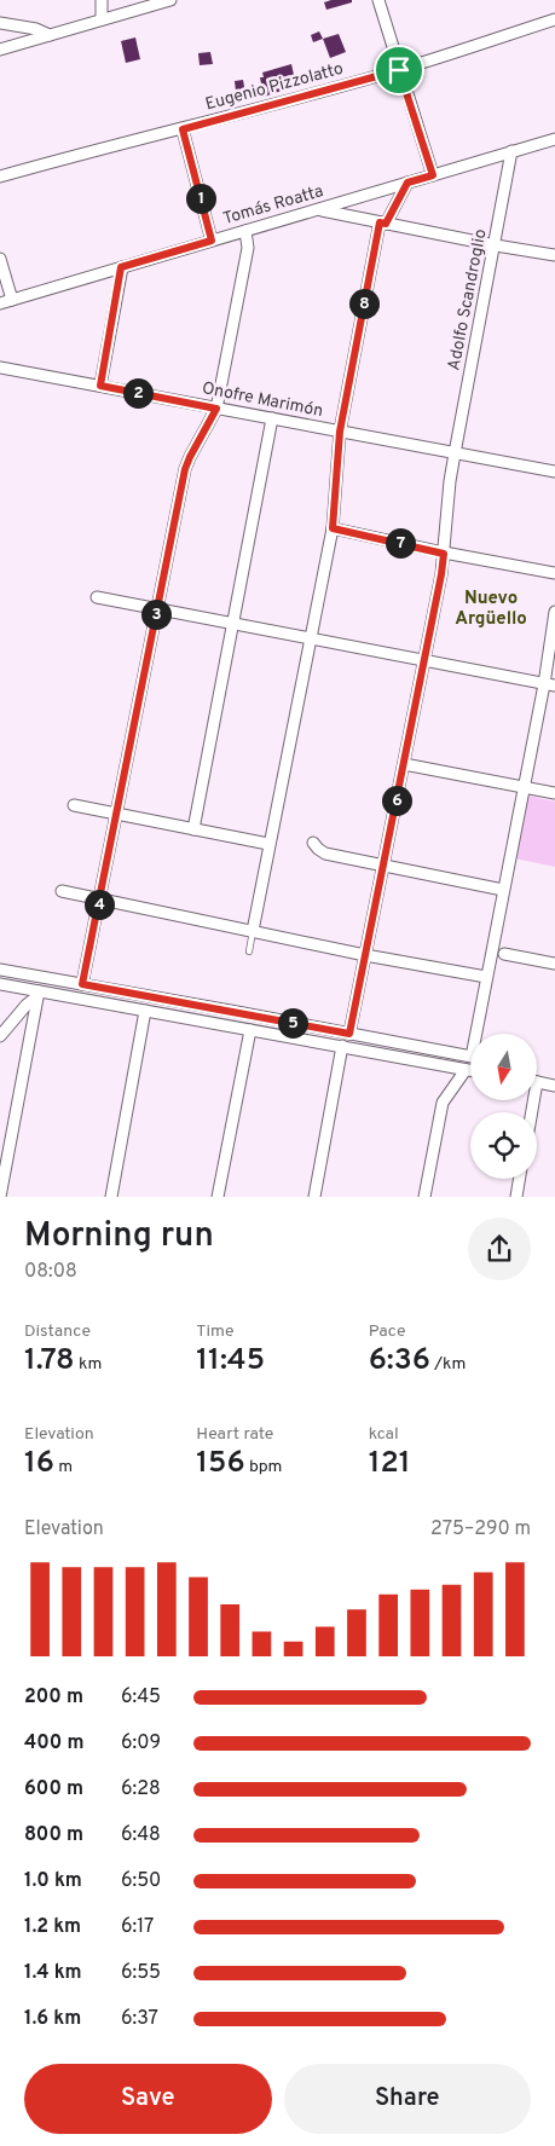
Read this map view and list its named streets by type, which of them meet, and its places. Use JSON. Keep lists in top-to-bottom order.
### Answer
{
  "streets": {
    "street": [
      "Eugenio Pizzolatto",
      "Tomás Roatta",
      "Adolfo Scandroglio",
      "Onofre Marimón"
    ]
  },
  "crossings": [
    ["Tomás Roatta", "Adolfo Scandroglio"],
    ["Adolfo Scandroglio", "Onofre Marimón"]
  ],
  "districts": ["Nuevo Argüello"],
  "north": "bottom",
  "page": {
    "pins": [
      "1",
      "8",
      "2",
      "7",
      "3",
      "6",
      "4",
      "5"
    ],
    "heading": ["Morning run", "08:08"],
    "stats": [
      ["Distance", "1.78 km"],
      ["Time", "11:45"],
      ["Pace", "6:36 /km"],
      ["Elevation", "16 m"],
      ["Heart rate", "156 bpm"],
      ["kcal", "121"]
    ],
    "chart": ["Elevation", "275–290 m"],
    "list": [
      {
        "name": "200 m",
        "note": "6:45"
      },
      {
        "name": "400 m",
        "note": "6:09"
      },
      {
        "name": "600 m",
        "note": "6:28"
      },
      {
        "name": "800 m",
        "note": "6:48"
      },
      {
        "name": "1.0 km",
        "note": "6:50"
      },
      {
        "name": "1.2 km",
        "note": "6:17"
      },
      {
        "name": "1.4 km",
        "note": "6:55"
      },
      {
        "name": "1.6 km",
        "note": "6:37"
      }
    ],
    "buttons": ["Save", "Share"]
  }
}
